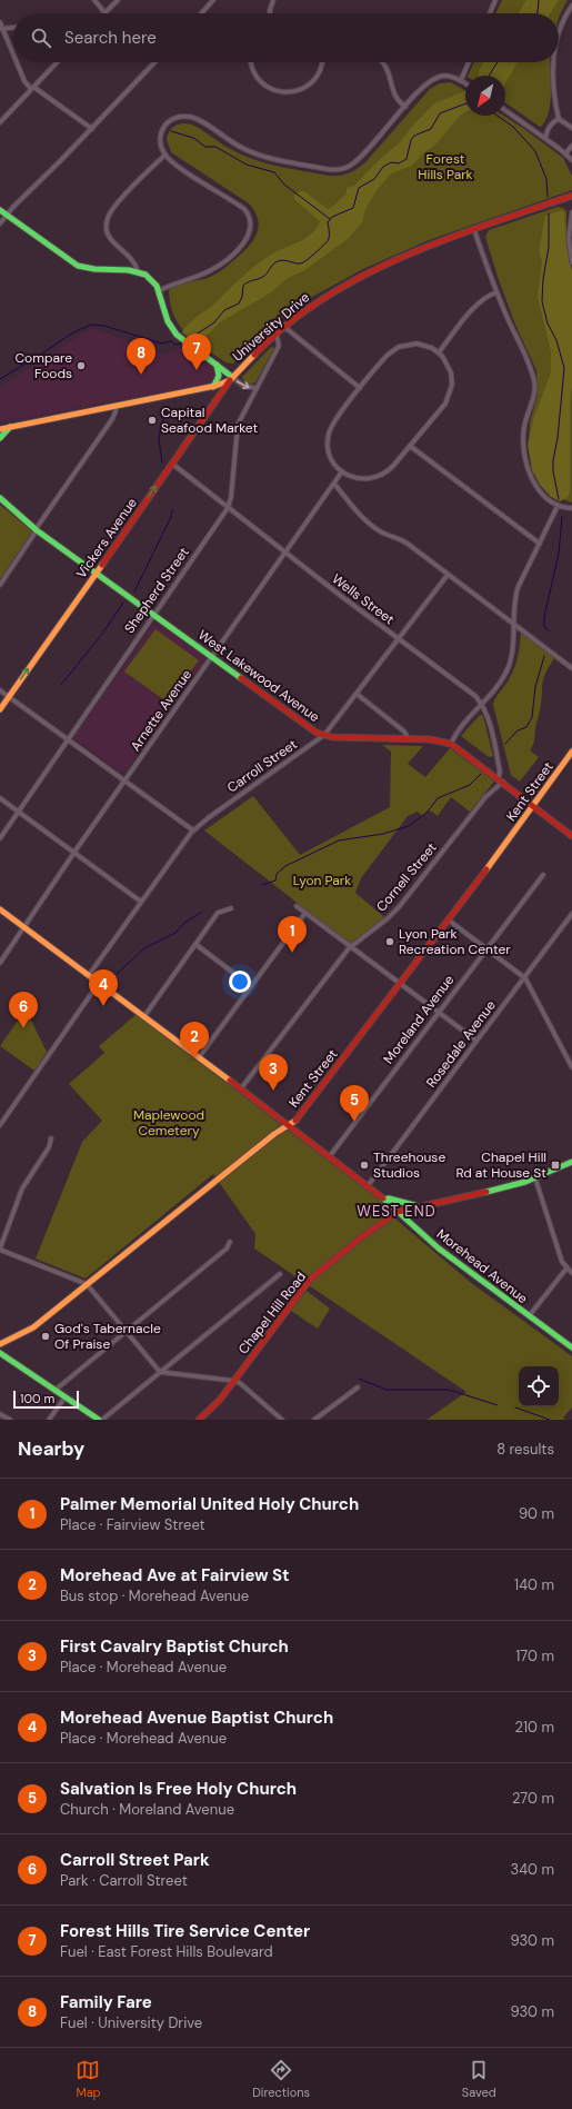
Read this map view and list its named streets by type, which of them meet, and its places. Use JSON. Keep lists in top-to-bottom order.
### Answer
{
  "streets": {
    "street": [
      "University Drive",
      "Vickers Avenue",
      "Shepherd Street",
      "Wells Street",
      "West Lakewood Avenue",
      "Arnette Avenue",
      "Carroll Street",
      "Kent Street",
      "Cornell Street",
      "Moreland Avenue",
      "Rosedale Avenue",
      "Morehead Avenue",
      "Chapel Hill Road"
    ]
  },
  "crossings": [
    ["University Drive", "Vickers Avenue"],
    ["University Drive", "Shepherd Street"],
    ["Vickers Avenue", "Wells Street"],
    ["Vickers Avenue", "West Lakewood Avenue"],
    ["Shepherd Street", "Wells Street"],
    ["Shepherd Street", "West Lakewood Avenue"],
    ["Wells Street", "West Lakewood Avenue"],
    ["Wells Street", "Arnette Avenue"],
    ["Wells Street", "Carroll Street"],
    ["Wells Street", "Cornell Street"],
    ["West Lakewood Avenue", "Arnette Avenue"],
    ["West Lakewood Avenue", "Carroll Street"],
    ["West Lakewood Avenue", "Kent Street"],
    ["West Lakewood Avenue", "Cornell Street"],
    ["Arnette Avenue", "Morehead Avenue"],
    ["Carroll Street", "Morehead Avenue"],
    ["Kent Street", "Morehead Avenue"],
    ["Cornell Street", "Morehead Avenue"],
    ["Moreland Avenue", "Morehead Avenue"],
    ["Rosedale Avenue", "Morehead Avenue"],
    ["Morehead Avenue", "Chapel Hill Road"]
  ],
  "one_way": ["Vickers Avenue"],
  "districts": ["WEST END"],
  "parks": ["Forest Hills Park", "Lyon Park", "Maplewood Cemetery"],
  "places": {
    "other": [
      "Compare Foods",
      "Capital Seafood Market",
      "Lyon Park Recreation Center",
      "Threehouse Studios",
      "God's Tabernacle Of Praise"
    ],
    "transit": ["Chapel Hill Rd at House St"]
  },
  "scale_bar": "100 m",
  "north": "bottom left",
  "page": {
    "search": "Search here",
    "pins": [
      "7",
      "8",
      "1",
      "4",
      "6",
      "2",
      "3",
      "5"
    ],
    "scale": "100 m",
    "heading": ["Nearby", "8 results"],
    "list": [
      {
        "mark": "1",
        "name": "Palmer Memorial United Holy Church",
        "note": "Place · Fairview Street",
        "value": "90 m"
      },
      {
        "mark": "2",
        "name": "Morehead Ave at Fairview St",
        "note": "Bus stop · Morehead Avenue",
        "value": "140 m"
      },
      {
        "mark": "3",
        "name": "First Cavalry Baptist Church",
        "note": "Place · Morehead Avenue",
        "value": "170 m"
      },
      {
        "mark": "4",
        "name": "Morehead Avenue Baptist Church",
        "note": "Place · Morehead Avenue",
        "value": "210 m"
      },
      {
        "mark": "5",
        "name": "Salvation Is Free Holy Church",
        "note": "Church · Moreland Avenue",
        "value": "270 m"
      },
      {
        "mark": "6",
        "name": "Carroll Street Park",
        "note": "Park · Carroll Street",
        "value": "340 m"
      },
      {
        "mark": "7",
        "name": "Forest Hills Tire Service Center",
        "note": "Fuel · East Forest Hills Boulevard",
        "value": "930 m"
      },
      {
        "mark": "8",
        "name": "Family Fare",
        "note": "Fuel · University Drive",
        "value": "930 m"
      }
    ],
    "nav": ["Map", "Directions", "Saved"]
  }
}
